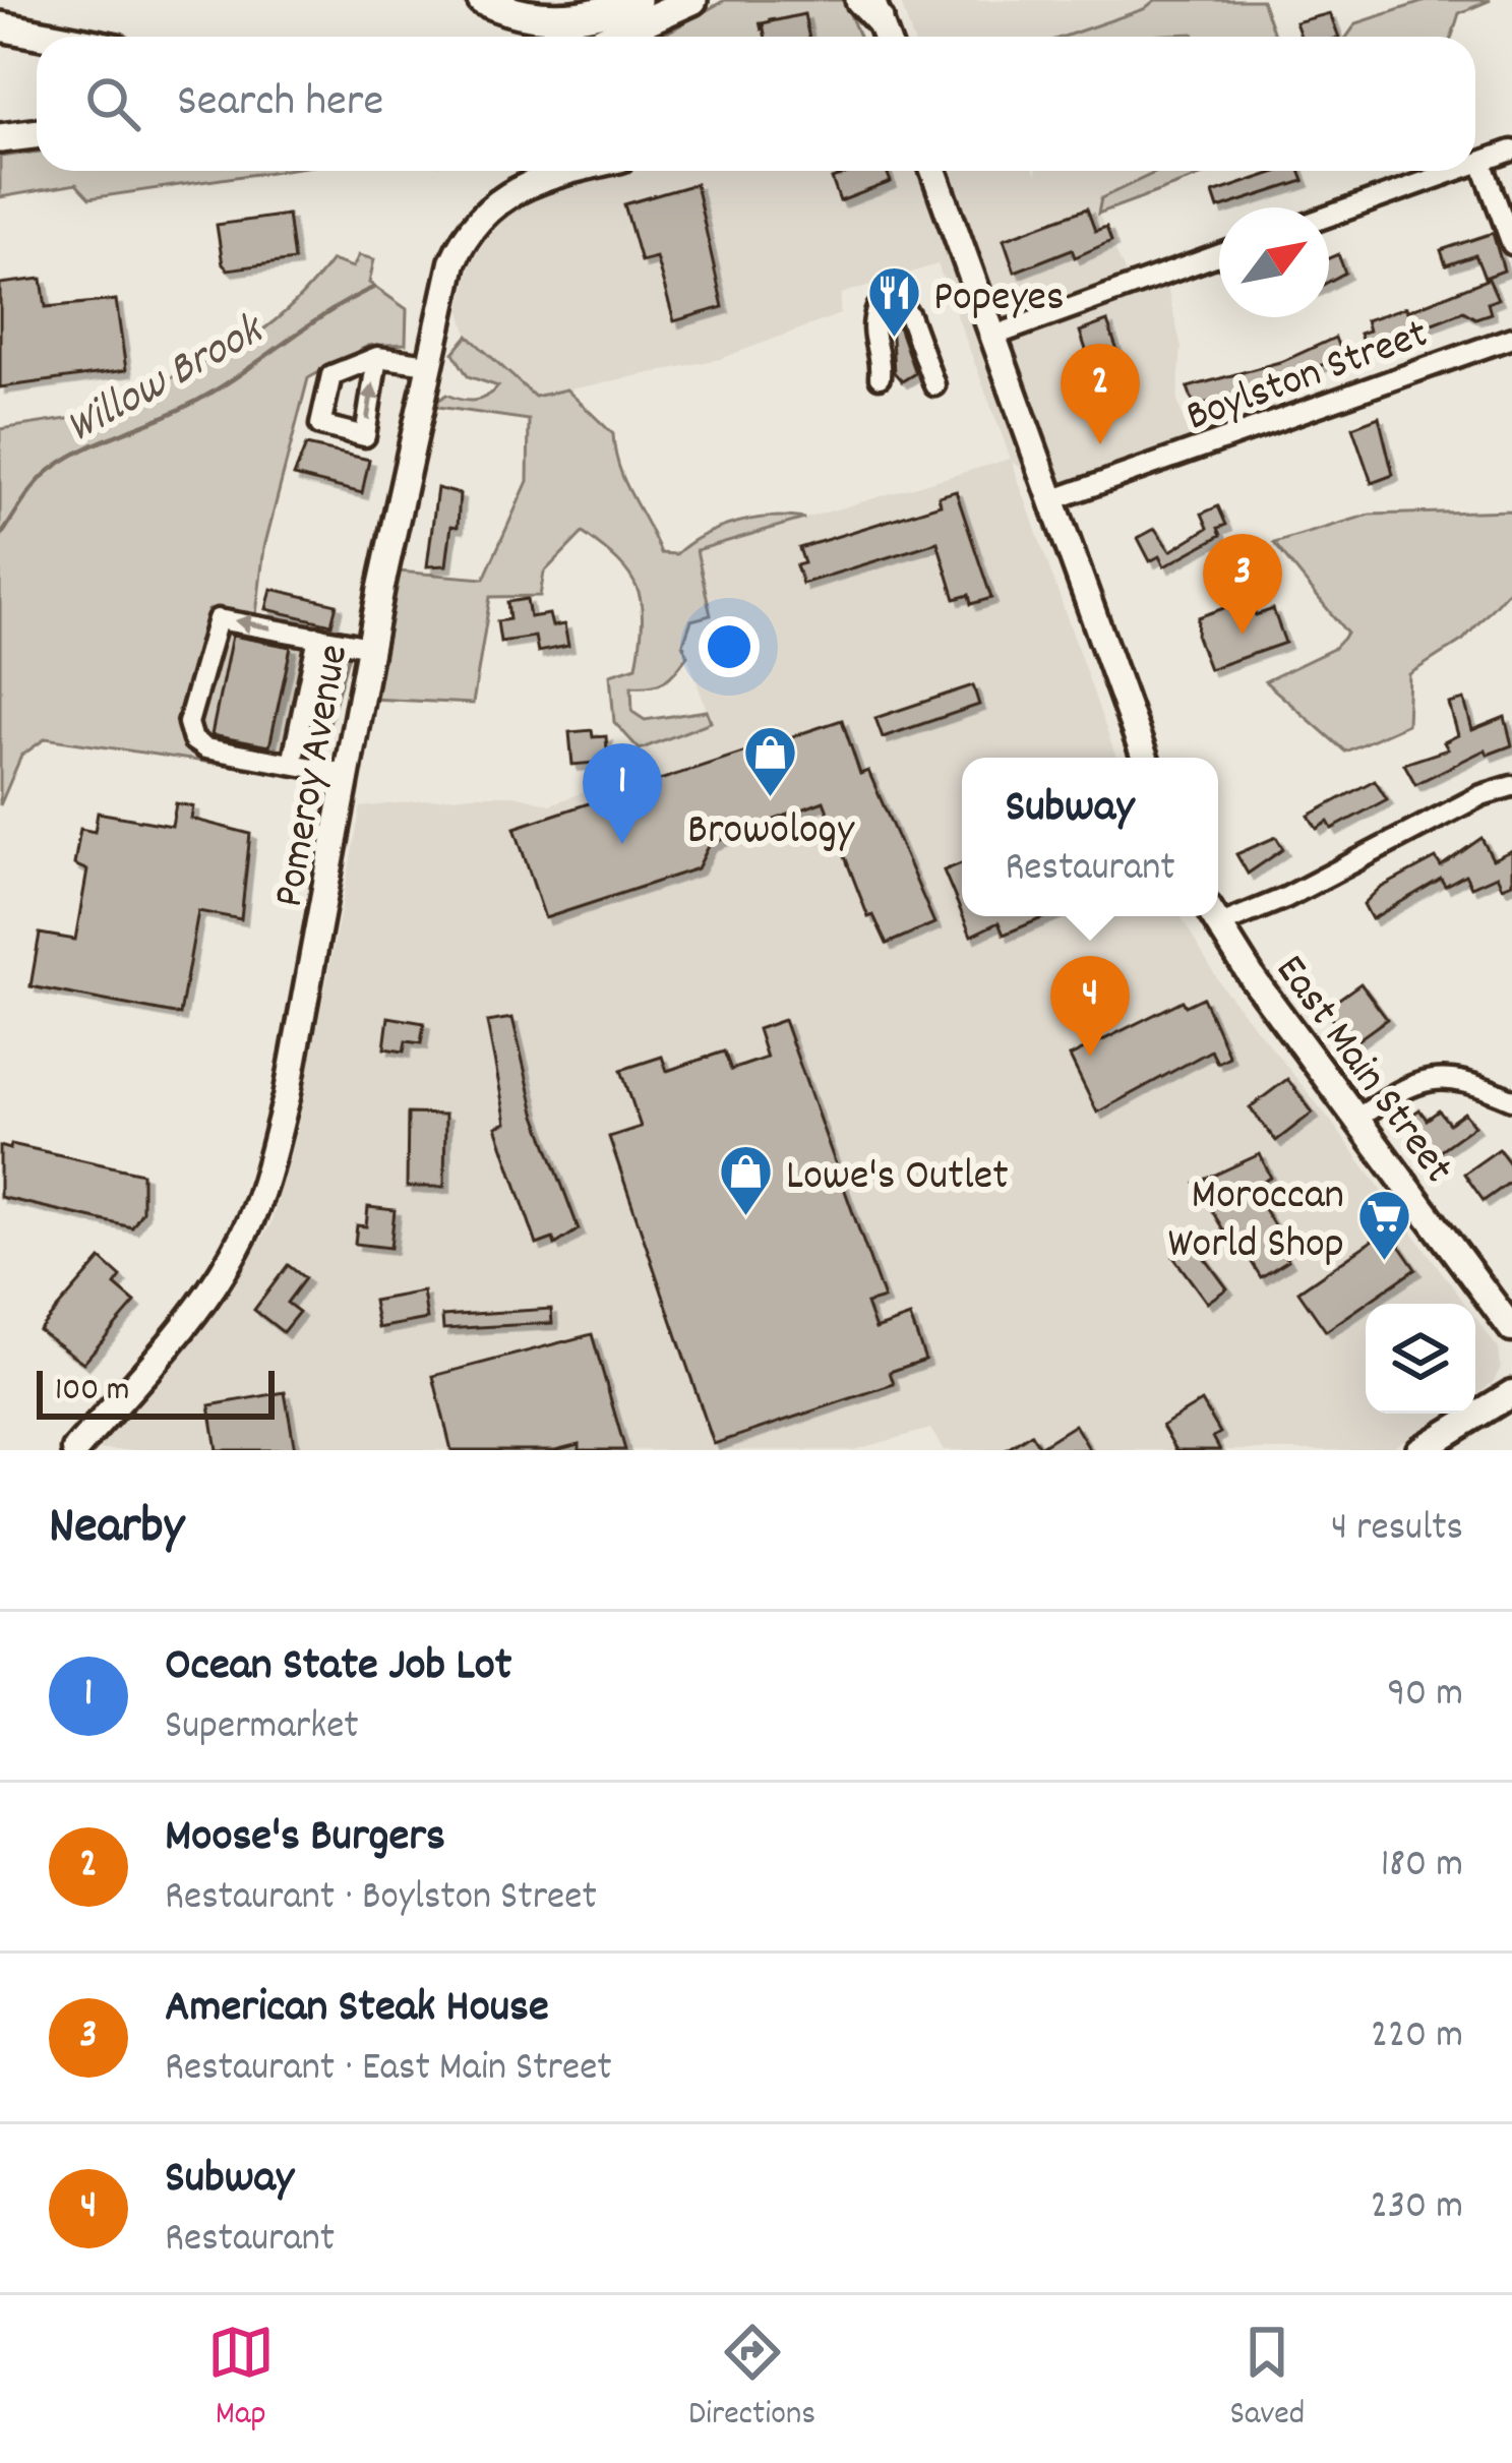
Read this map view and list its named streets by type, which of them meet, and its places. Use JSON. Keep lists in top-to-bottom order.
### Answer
{
  "streets": {
    "main road": ["Pomeroy Avenue", "East Main Street"],
    "street": ["Boylston Street"]
  },
  "water": ["Willow Brook"],
  "places": {
    "restaurant": ["Popeyes"],
    "shop": ["Browology", "Lowe's Outlet"],
    "supermarket": ["Moroccan World Shop"]
  },
  "scale_bar": "100 m",
  "north": "top right",
  "page": {
    "search": "Search here",
    "pins": [
      "2",
      "3",
      "1",
      "4"
    ],
    "popup": ["Subway", "Restaurant"],
    "scale": "100 m",
    "heading": ["Nearby", "4 results"],
    "list": [
      {
        "mark": "1",
        "name": "Ocean State Job Lot",
        "note": "Supermarket",
        "value": "90 m"
      },
      {
        "mark": "2",
        "name": "Moose's Burgers",
        "note": "Restaurant · Boylston Street",
        "value": "180 m"
      },
      {
        "mark": "3",
        "name": "American Steak House",
        "note": "Restaurant · East Main Street",
        "value": "220 m"
      },
      {
        "mark": "4",
        "name": "Subway",
        "note": "Restaurant",
        "value": "230 m"
      }
    ],
    "nav": ["Map", "Directions", "Saved"]
  }
}
